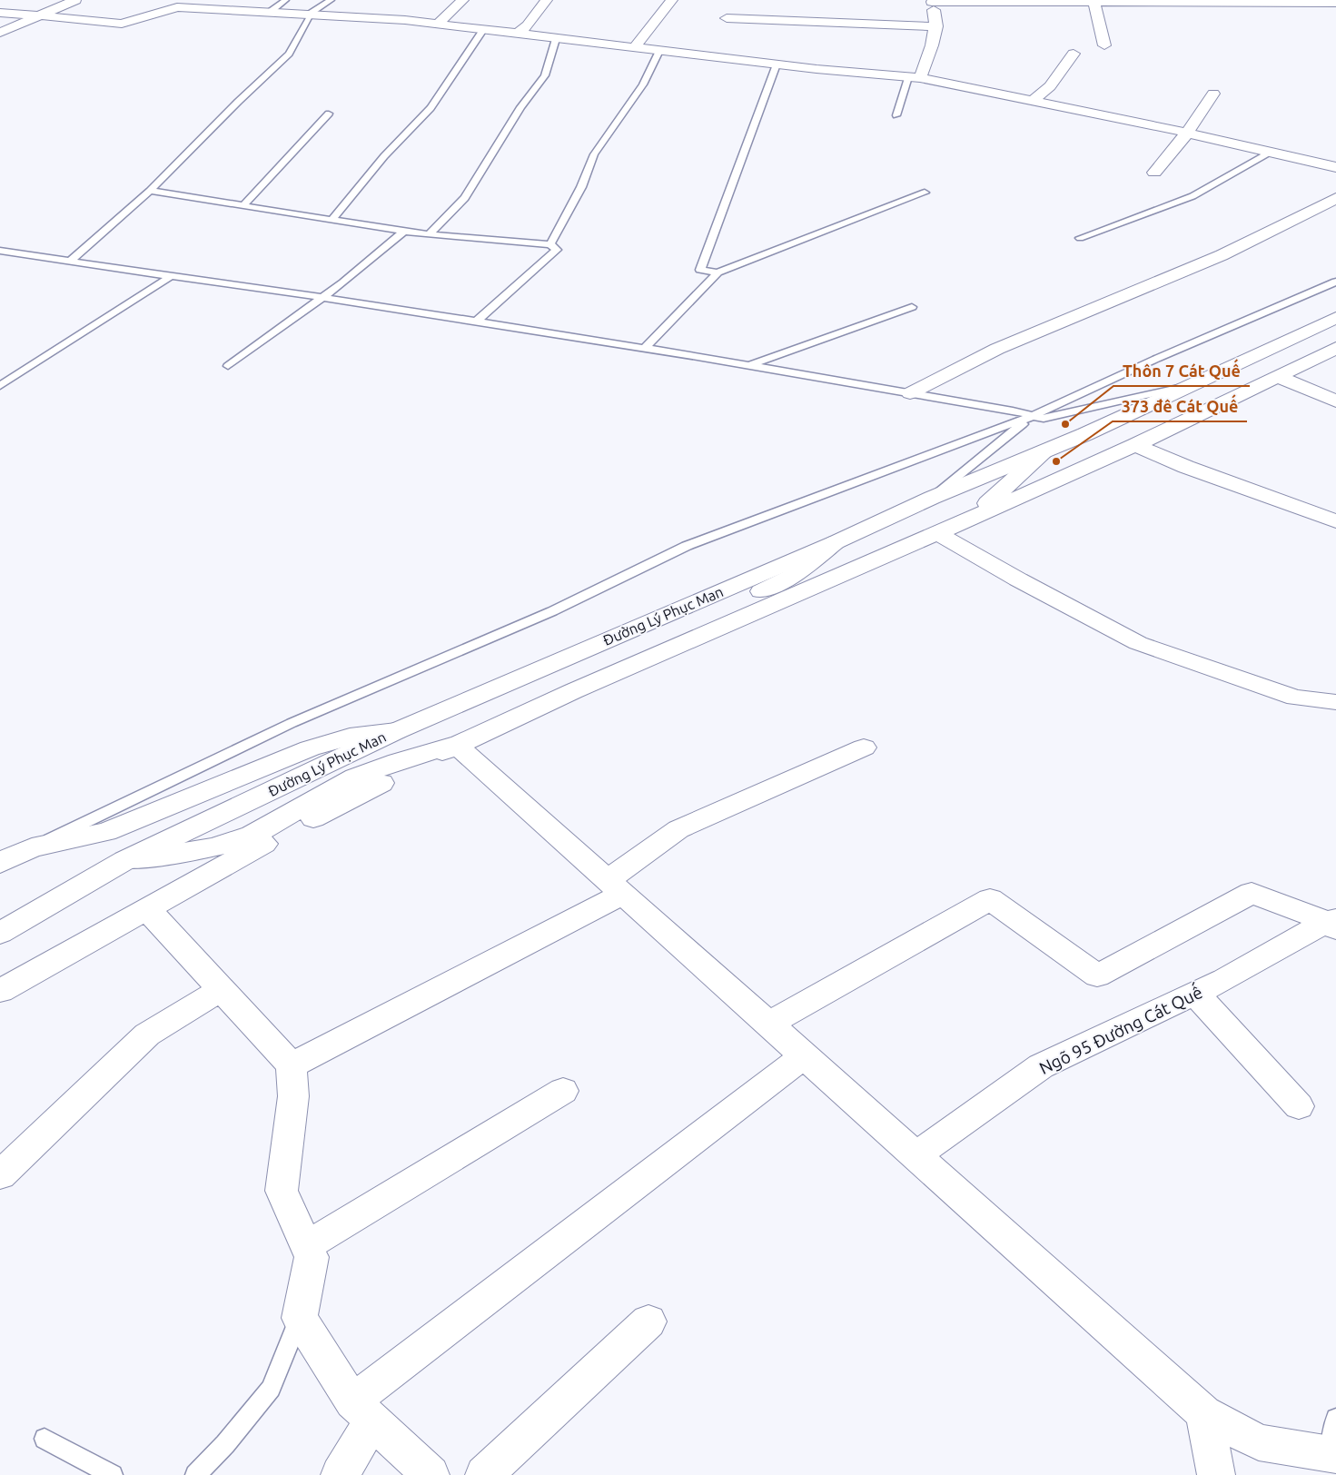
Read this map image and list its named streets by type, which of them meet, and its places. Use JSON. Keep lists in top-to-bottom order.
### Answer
{
  "streets": {
    "street": ["Đường Lý Phục Man", "Ngõ 95 Đường Cát Quế"]
  },
  "places": ["Thôn 7 Cát Quế", "373 đê Cát Quế"]
}
